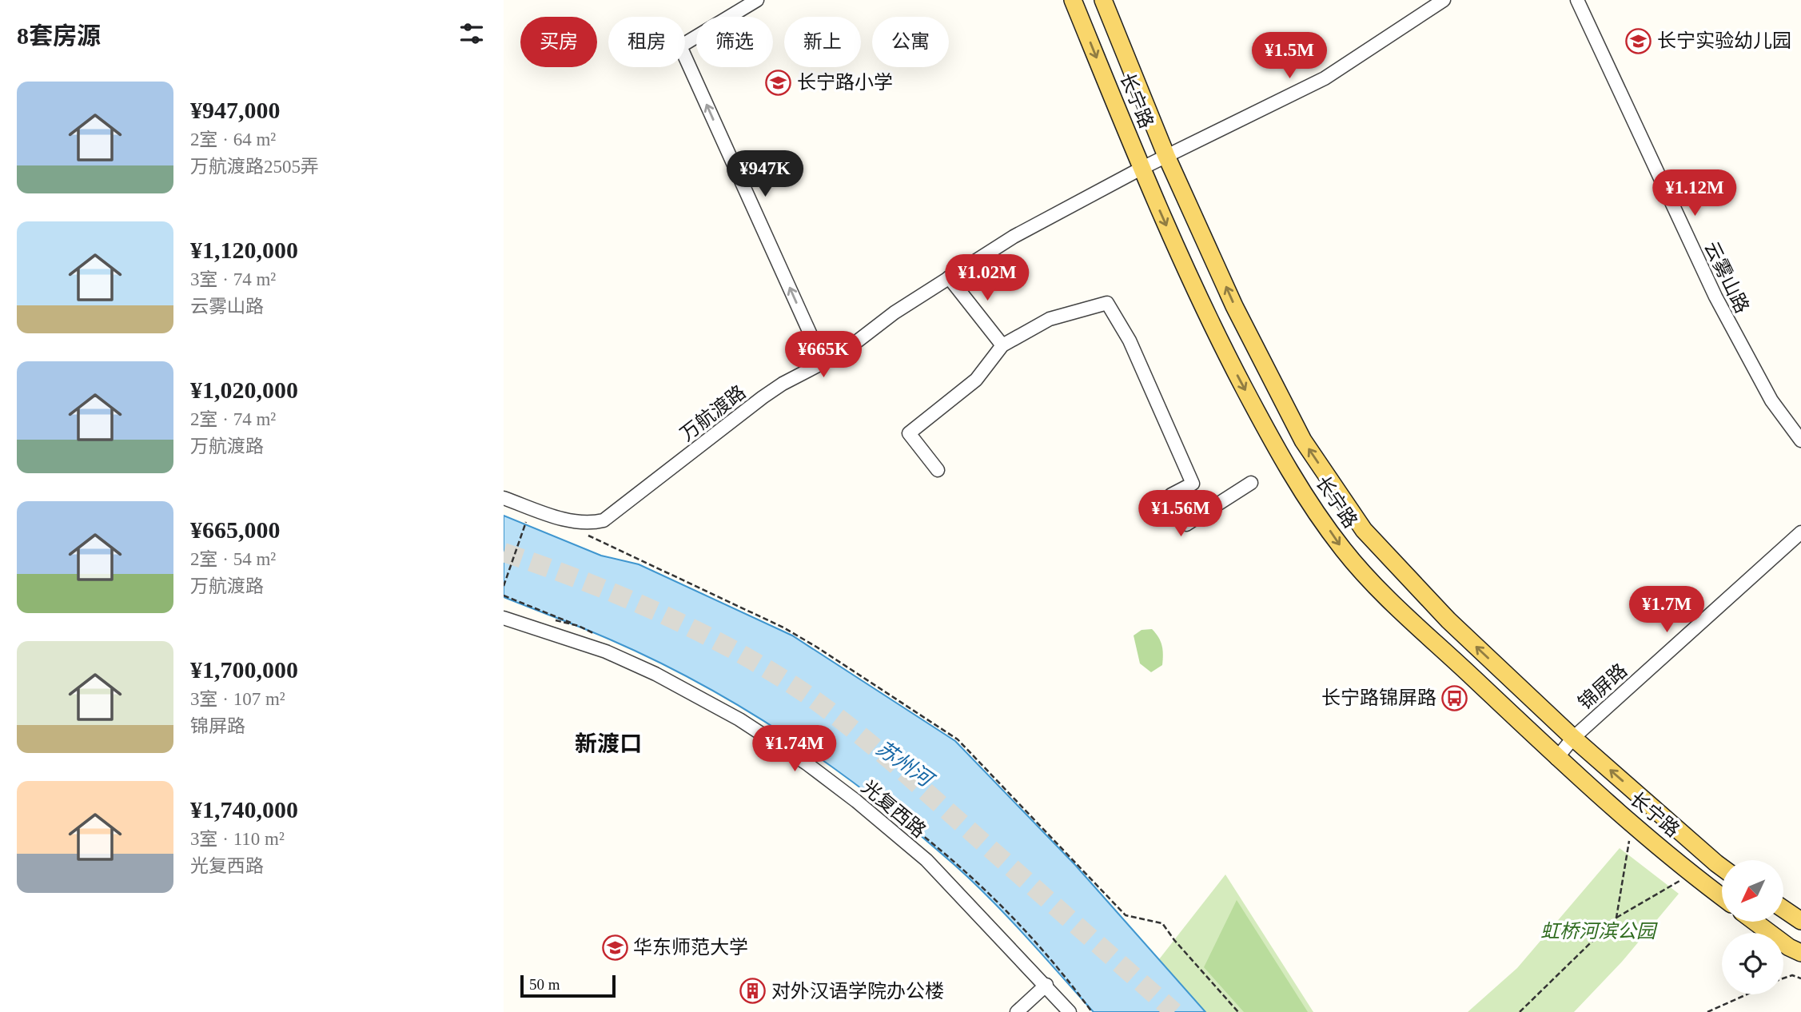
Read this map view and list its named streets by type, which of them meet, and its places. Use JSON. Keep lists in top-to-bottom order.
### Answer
{
  "streets": {
    "main road": ["长宁路"],
    "street": [
      "云雾山路",
      "万航渡路",
      "锦屏路",
      "光复西路"
    ]
  },
  "crossings": [
    ["长宁路", "万航渡路"],
    ["长宁路", "锦屏路"]
  ],
  "districts": ["新渡口"],
  "water": ["苏州河"],
  "parks": ["虹桥河滨公园"],
  "places": {
    "school or university": ["长宁实验幼儿园", "长宁路小学", "华东师范大学"],
    "bus stop": ["长宁路锦屏路"],
    "building": ["对外汉语学院办公楼"]
  },
  "scale_bar": "50 m",
  "north": "bottom left",
  "page": {
    "heading": "8套房源",
    "chip": [
      "买房",
      "租房",
      "筛选",
      "新上",
      "公寓"
    ],
    "price": [
      "¥1.5M",
      "¥947K",
      "¥1.12M",
      "¥1.02M",
      "¥665K",
      "¥1.56M",
      "¥1.7M",
      "¥1.74M"
    ],
    "list": [
      {
        "name": "¥947,000",
        "note": "2室 · 64 m² · 万航渡路2505弄"
      },
      {
        "name": "¥1,120,000",
        "note": "3室 · 74 m² · 云雾山路"
      },
      {
        "name": "¥1,020,000",
        "note": "2室 · 74 m² · 万航渡路"
      },
      {
        "name": "¥665,000",
        "note": "2室 · 54 m² · 万航渡路"
      },
      {
        "name": "¥1,700,000",
        "note": "3室 · 107 m² · 锦屏路"
      },
      {
        "name": "¥1,740,000",
        "note": "3室 · 110 m² · 光复西路"
      }
    ],
    "scale": "50 m"
  }
}
